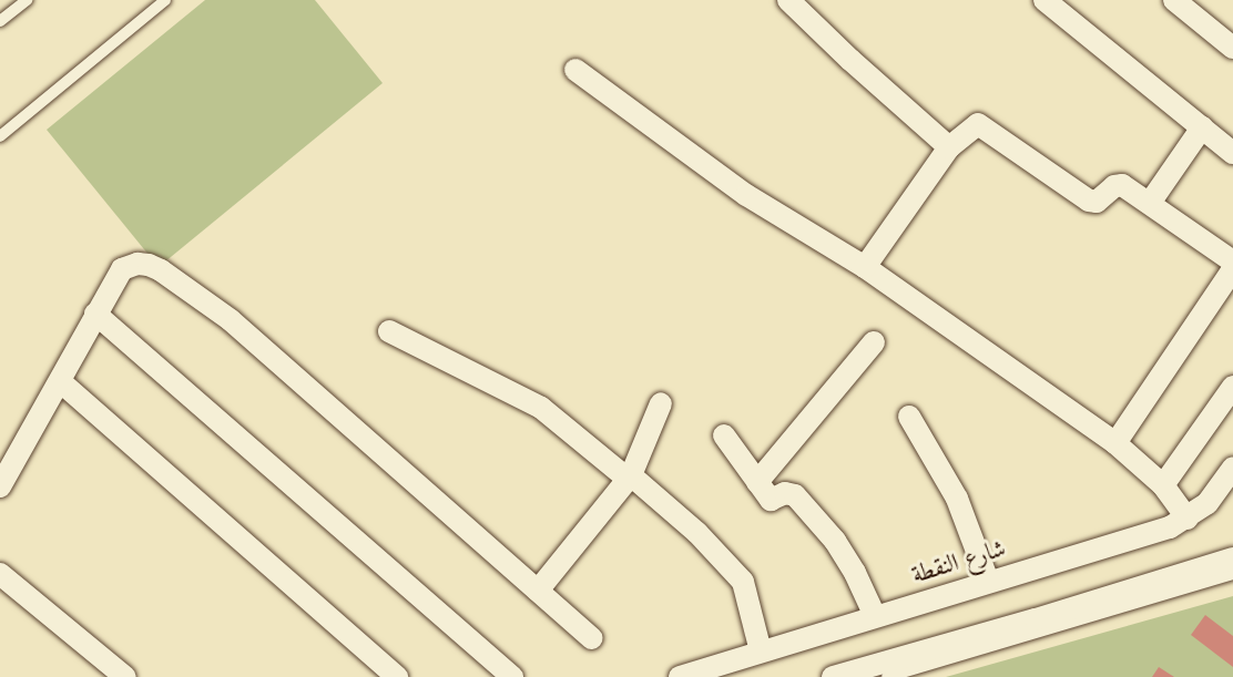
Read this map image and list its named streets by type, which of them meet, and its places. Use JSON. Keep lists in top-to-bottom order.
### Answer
{
  "streets": {
    "street": ["شارع النقطة"]
  }
}
